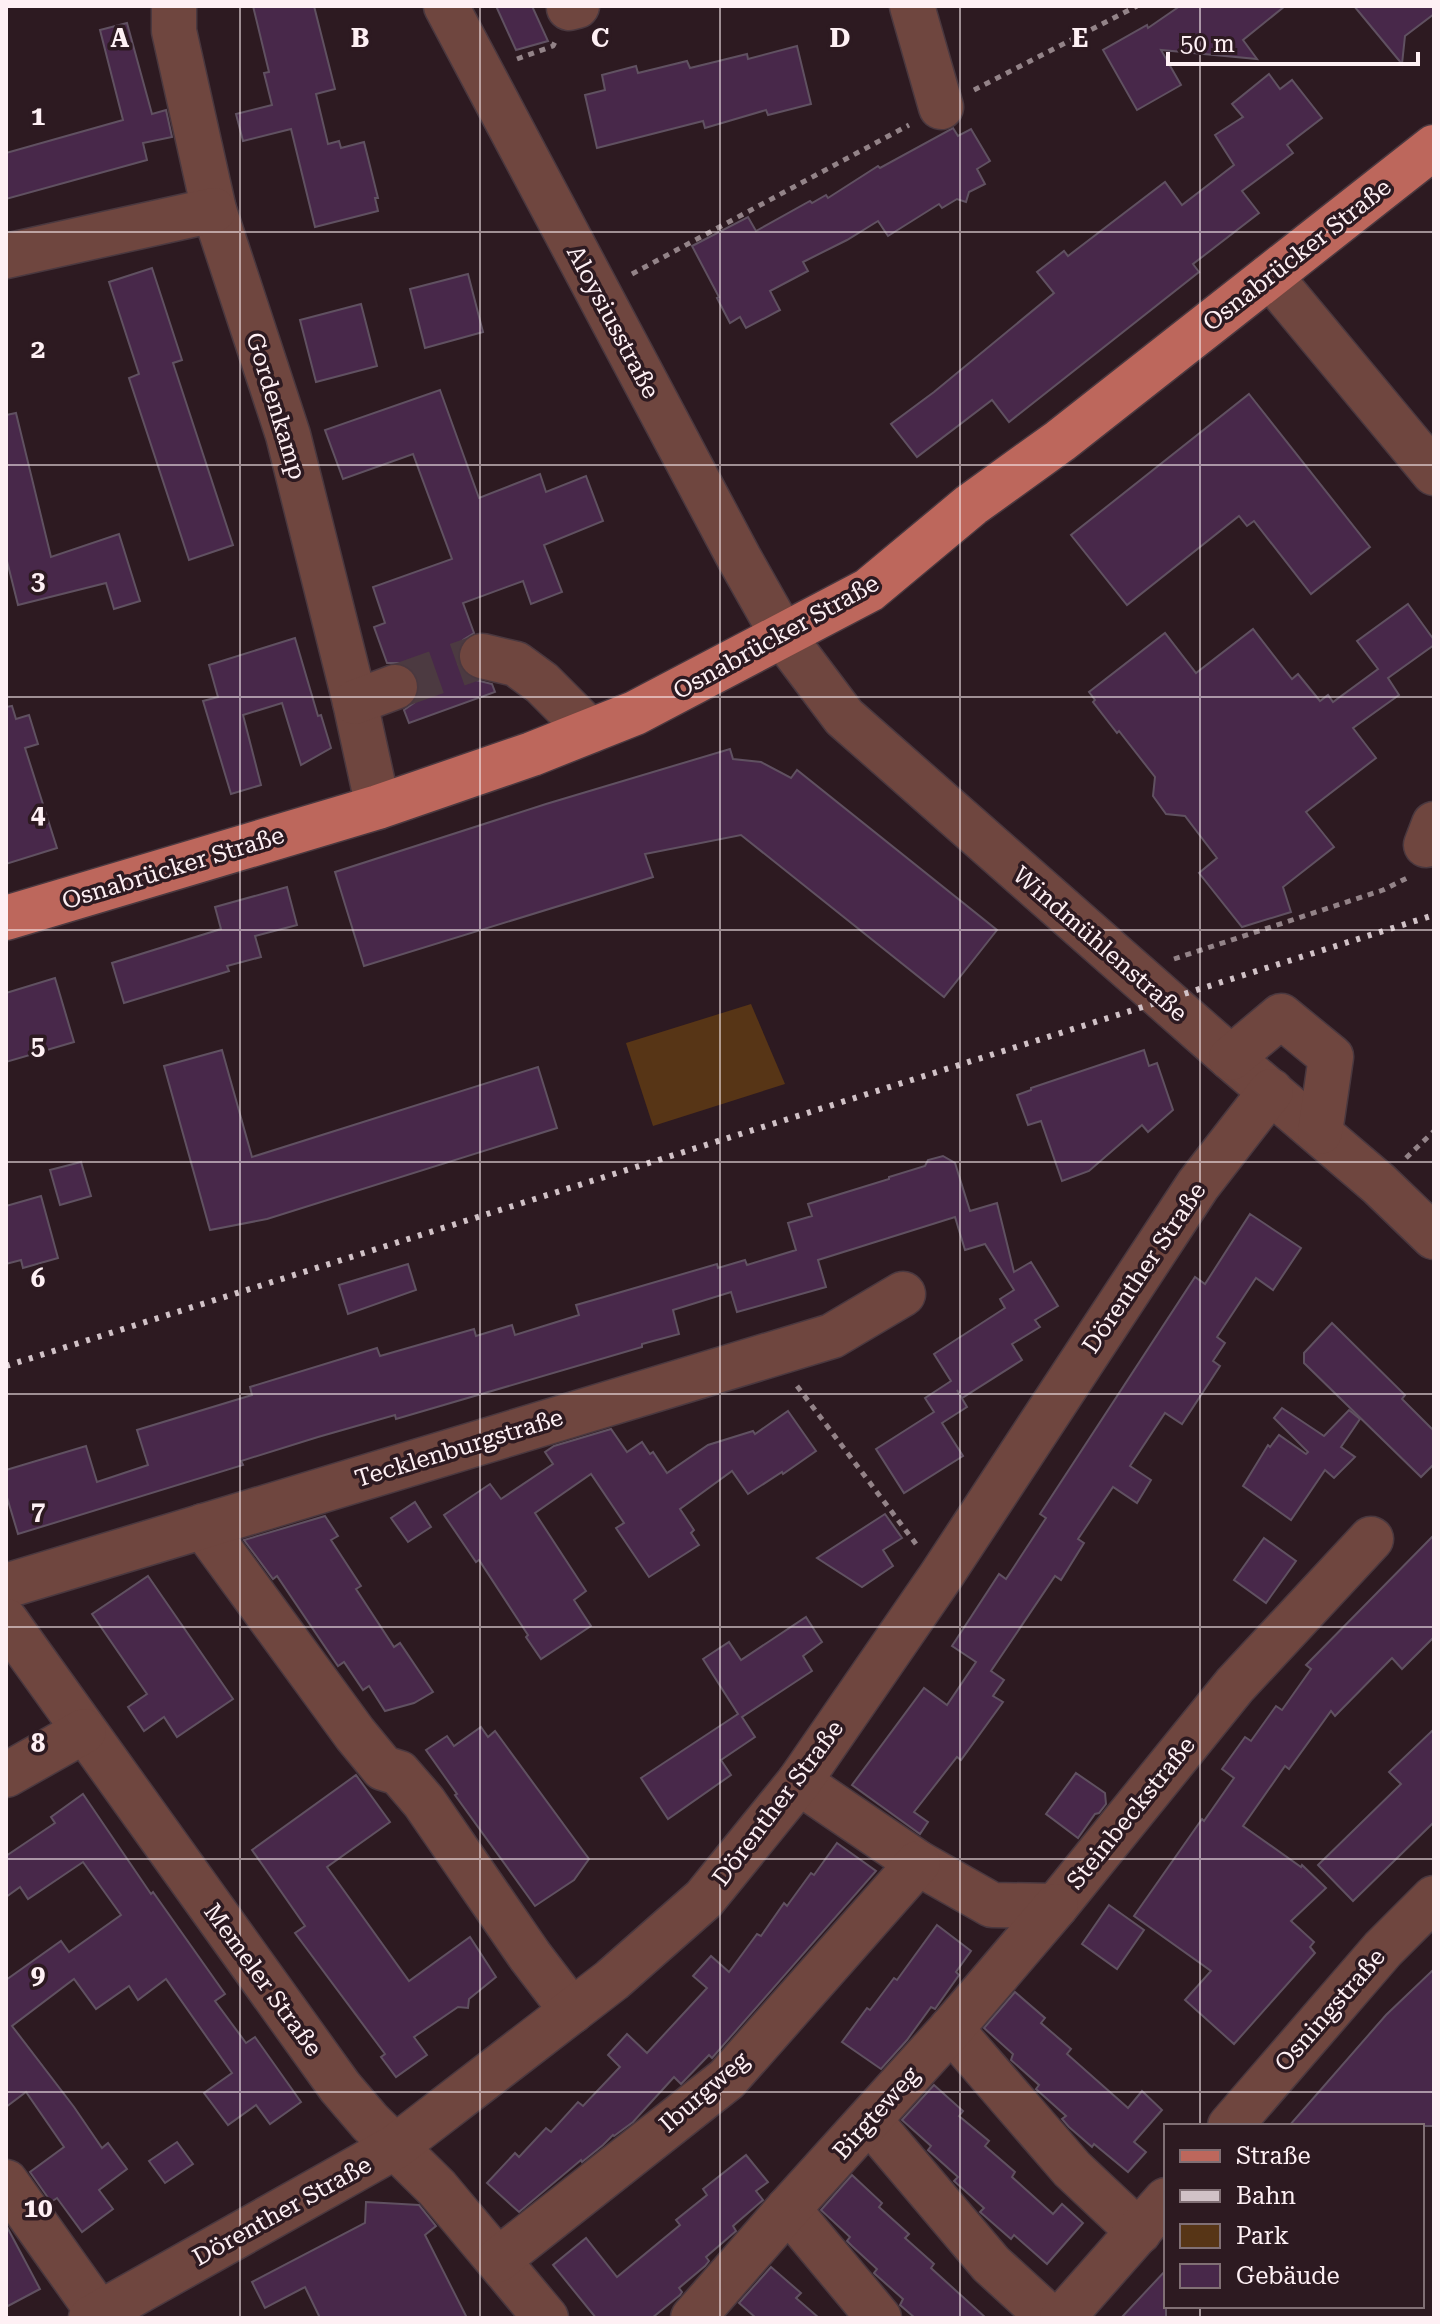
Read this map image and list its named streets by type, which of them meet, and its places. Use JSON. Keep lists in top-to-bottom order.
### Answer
{
  "streets": {
    "main road": ["Osnabrücker Straße"],
    "street": [
      "Aloysiusstraße",
      "Gordenkamp",
      "Windmühlenstraße",
      "Dörenther Straße",
      "Tecklenburgstraße",
      "Steinbeckstraße",
      "Memeler Straße",
      "Osningstraße",
      "Iburgweg",
      "Birgteweg"
    ]
  },
  "crossings": [
    ["Osnabrücker Straße", "Aloysiusstraße"],
    ["Osnabrücker Straße", "Gordenkamp"],
    ["Osnabrücker Straße", "Windmühlenstraße"],
    ["Aloysiusstraße", "Windmühlenstraße"],
    ["Windmühlenstraße", "Dörenther Straße"],
    ["Dörenther Straße", "Steinbeckstraße"],
    ["Dörenther Straße", "Memeler Straße"],
    ["Steinbeckstraße", "Iburgweg"],
    ["Steinbeckstraße", "Birgteweg"],
    ["Memeler Straße", "Iburgweg"]
  ],
  "legend": [
    "Straße",
    "Bahn",
    "Park",
    "Gebäude"
  ],
  "scale_bar": "50 m",
  "grid": {
    "columns": [
      "A",
      "B",
      "C",
      "D",
      "E"
    ],
    "rows": [
      "1",
      "2",
      "3",
      "4",
      "5",
      "6",
      "7",
      "8",
      "9",
      "10"
    ]
  }
}
